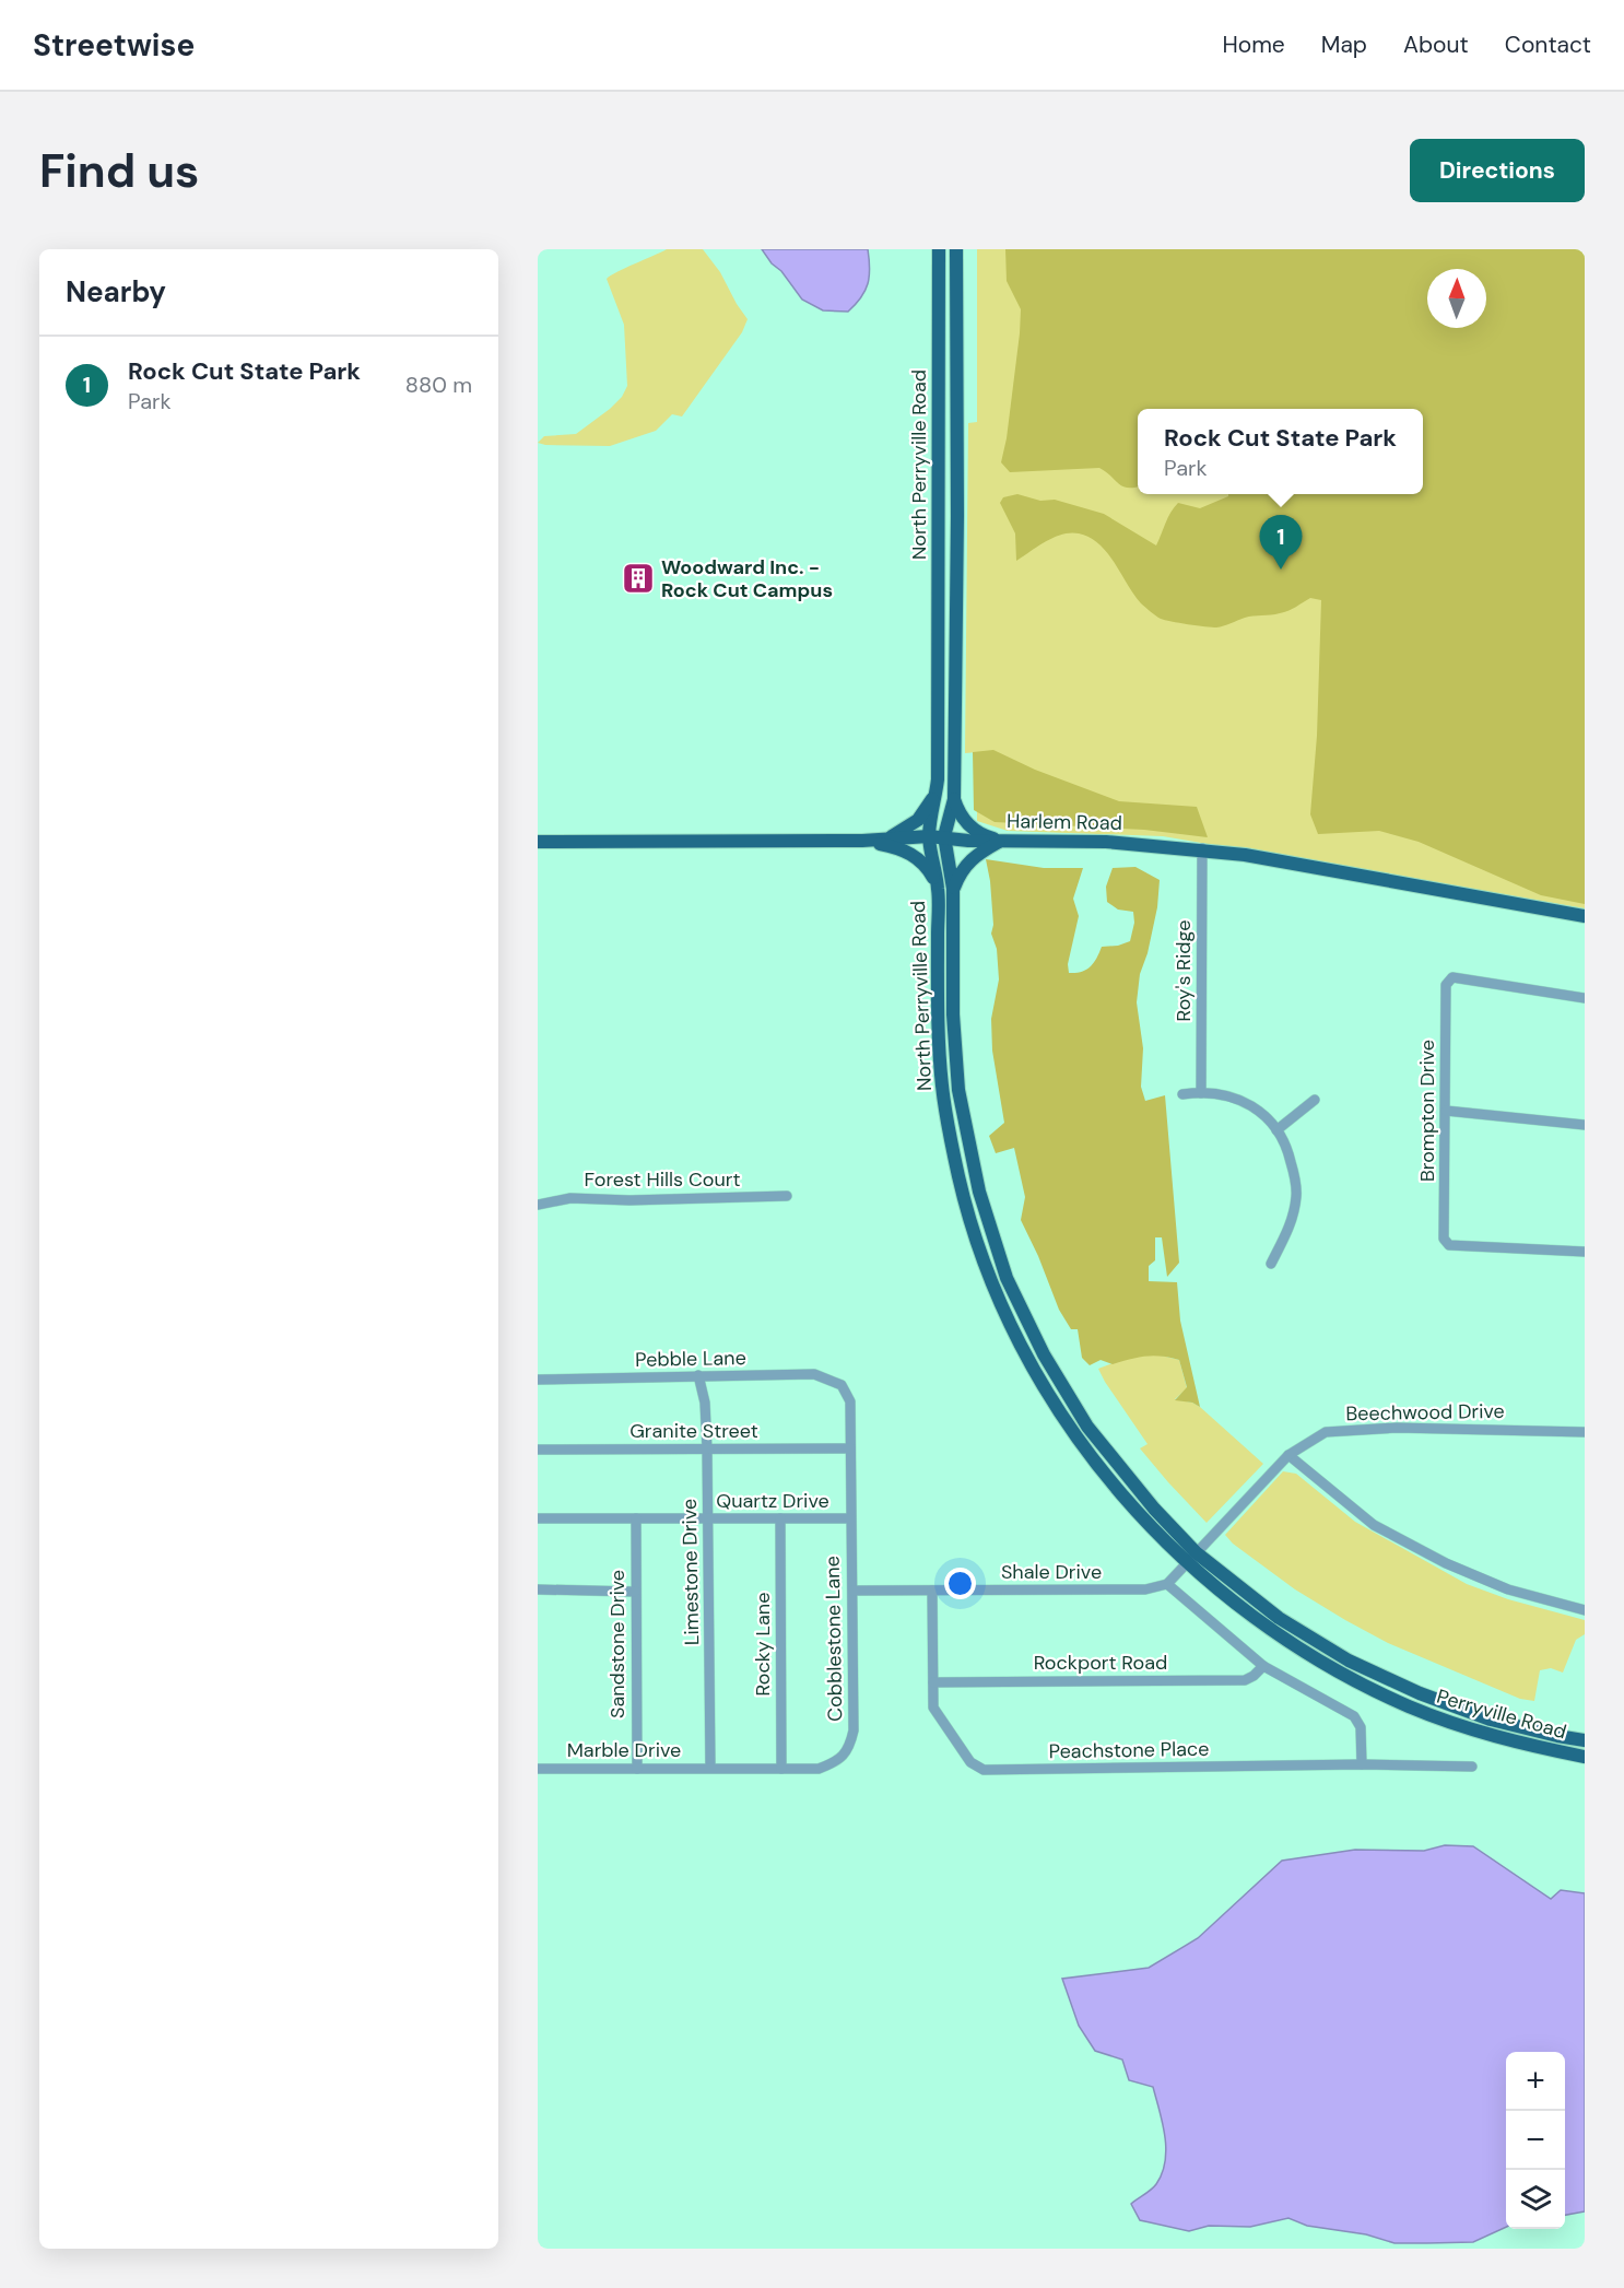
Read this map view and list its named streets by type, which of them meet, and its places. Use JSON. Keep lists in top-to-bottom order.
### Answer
{
  "streets": {
    "main road": ["North Perryville Road", "Harlem Road", "Perryville Road"],
    "street": [
      "Roy's Ridge",
      "Brompton Drive",
      "Forest Hills Court",
      "Pebble Lane",
      "Beechwood Drive",
      "Granite Street",
      "Quartz Drive",
      "Limestone Drive",
      "Shale Drive",
      "Cobblestone Lane",
      "Sandstone Drive",
      "Rocky Lane",
      "Rockport Road",
      "Marble Drive",
      "Peachstone Place"
    ]
  },
  "crossings": [
    ["North Perryville Road", "Harlem Road"],
    ["North Perryville Road", "Beechwood Drive"],
    ["North Perryville Road", "Perryville Road"],
    ["Harlem Road", "Roy's Ridge"],
    ["Pebble Lane", "Limestone Drive"],
    ["Pebble Lane", "Cobblestone Lane"],
    ["Granite Street", "Limestone Drive"],
    ["Granite Street", "Cobblestone Lane"],
    ["Quartz Drive", "Limestone Drive"],
    ["Quartz Drive", "Cobblestone Lane"],
    ["Quartz Drive", "Sandstone Drive"],
    ["Quartz Drive", "Rocky Lane"],
    ["Limestone Drive", "Cobblestone Lane"],
    ["Limestone Drive", "Marble Drive"],
    ["Shale Drive", "Cobblestone Lane"],
    ["Shale Drive", "Peachstone Place"],
    ["Cobblestone Lane", "Rocky Lane"],
    ["Cobblestone Lane", "Marble Drive"],
    ["Sandstone Drive", "Marble Drive"],
    ["Rockport Road", "Peachstone Place"]
  ],
  "places": {
    "building": ["Woodward Inc. - Rock Cut Campus"]
  },
  "north": "top",
  "page": {
    "header": "Streetwise",
    "nav": [
      "Home",
      "Map",
      "About",
      "Contact"
    ],
    "buttons": "Directions",
    "title": "Find us",
    "heading": "Nearby",
    "list": [
      {
        "mark": "1",
        "name": "Rock Cut State Park",
        "note": "Park",
        "value": "880 m"
      }
    ],
    "popup": ["Rock Cut State Park", "Park"],
    "pins": "1",
    "map_buttons": ["+", "−"]
  }
}
